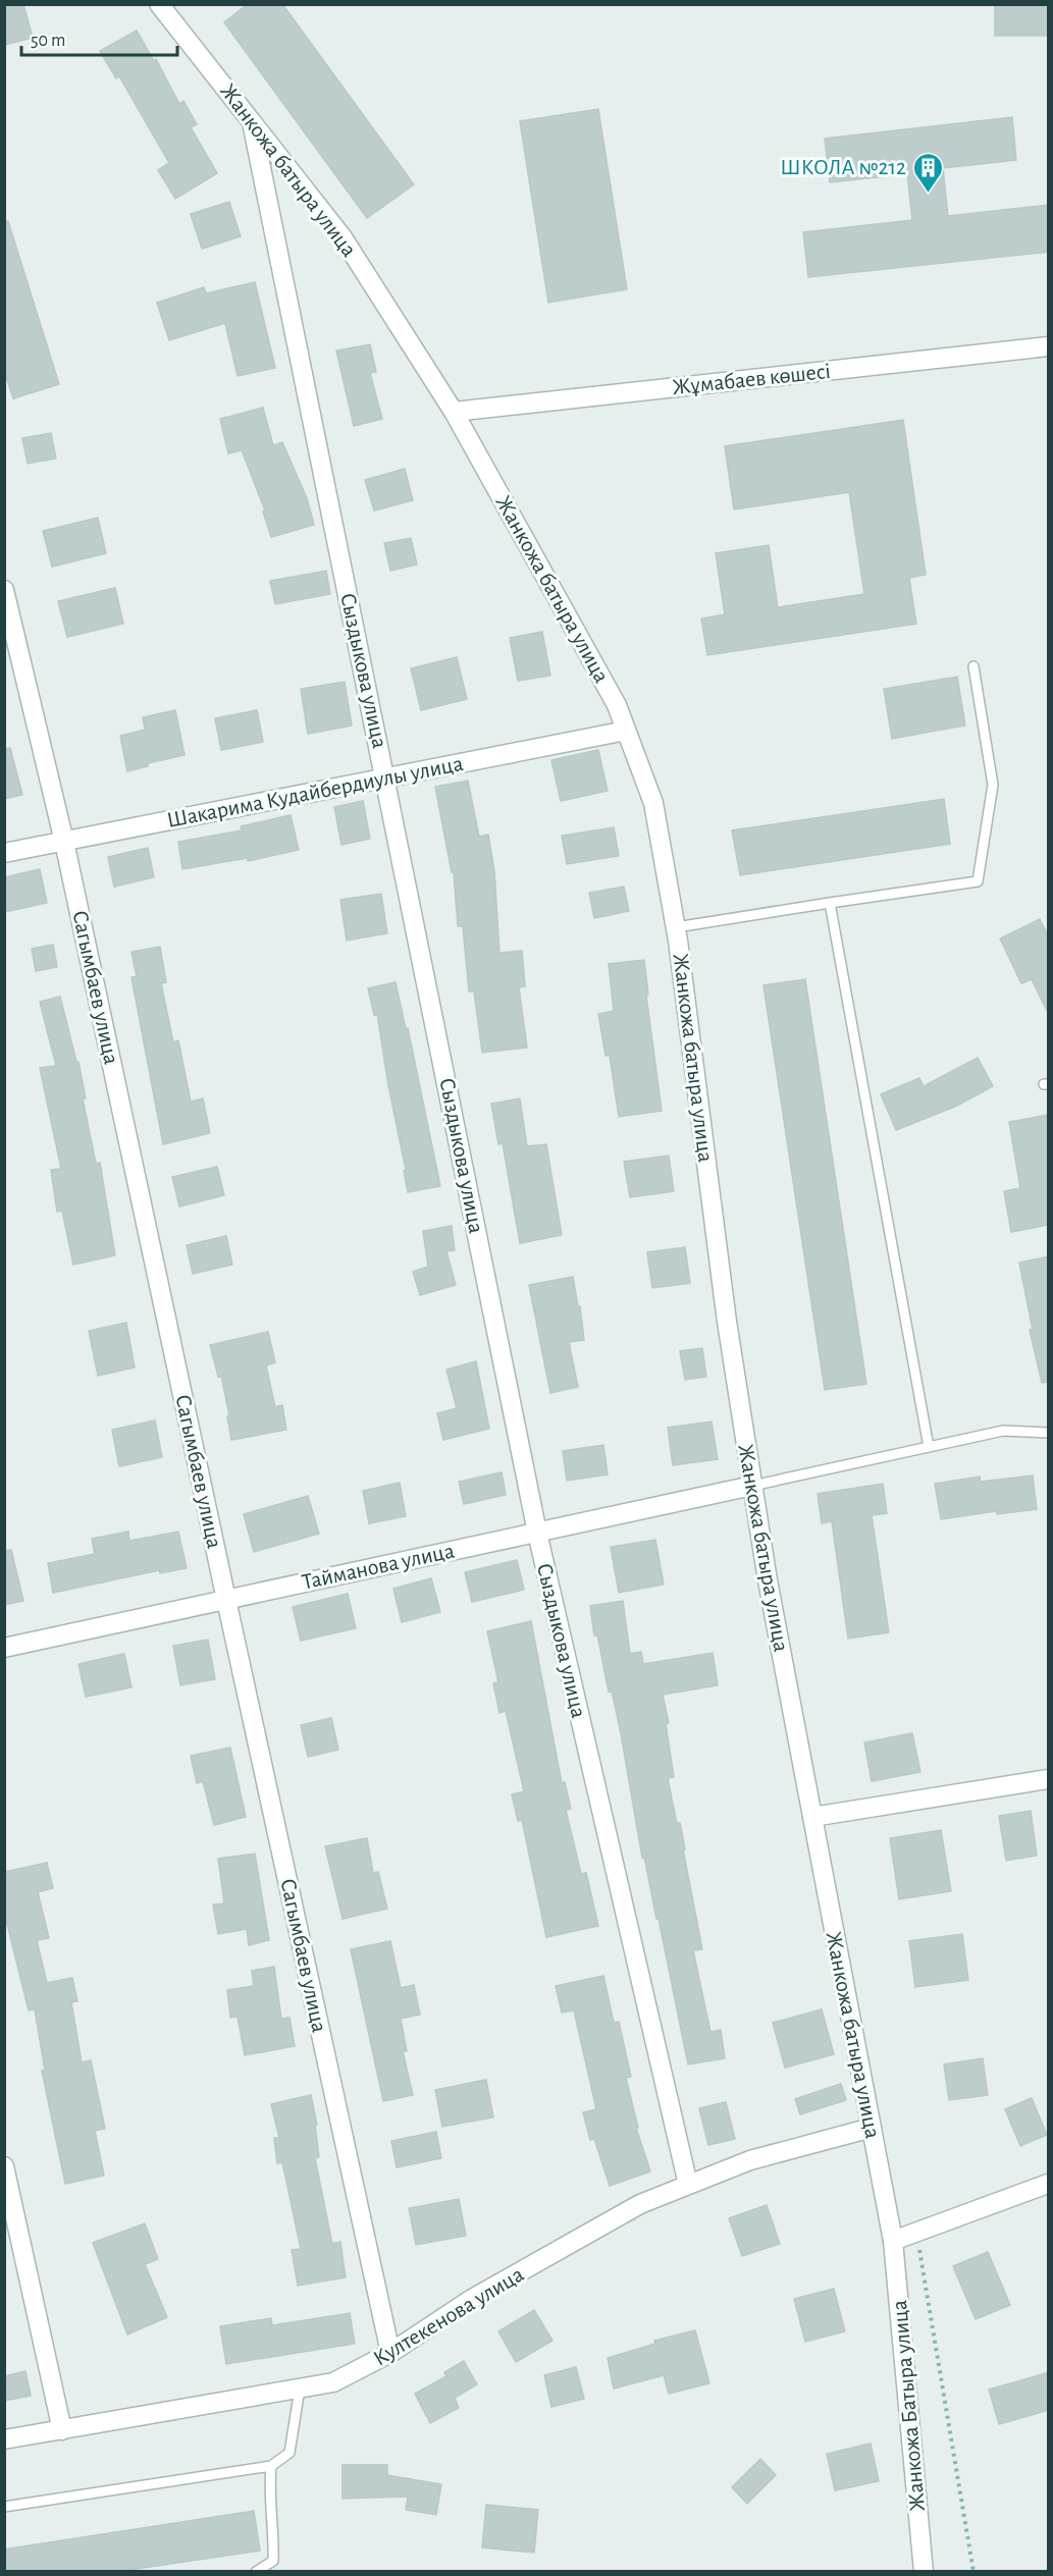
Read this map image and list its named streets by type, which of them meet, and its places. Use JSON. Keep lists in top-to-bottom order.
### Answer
{
  "streets": {
    "street": [
      "Жанкожа батыра улица",
      "Жұмабаев көшесі",
      "Сыздыкова улица",
      "Шакарима Кудайбердиулы улица",
      "Сагымбаев улица",
      "Тайманова улица",
      "Култекенова улица",
      "Жанкожа Батыра улица"
    ]
  },
  "crossings": [
    ["Жанкожа батыра улица", "Жұмабаев көшесі"],
    ["Жанкожа батыра улица", "Сыздыкова улица"],
    ["Жанкожа батыра улица", "Шакарима Кудайбердиулы улица"],
    ["Жанкожа батыра улица", "Тайманова улица"],
    ["Жанкожа батыра улица", "Култекенова улица"],
    ["Жанкожа батыра улица", "Жанкожа Батыра улица"],
    ["Сыздыкова улица", "Шакарима Кудайбердиулы улица"],
    ["Сыздыкова улица", "Тайманова улица"],
    ["Сыздыкова улица", "Култекенова улица"],
    ["Шакарима Кудайбердиулы улица", "Сагымбаев улица"],
    ["Сагымбаев улица", "Тайманова улица"],
    ["Сагымбаев улица", "Култекенова улица"]
  ],
  "places": {
    "building": ["ШКОЛА №212"]
  },
  "scale_bar": "50 m"
}
